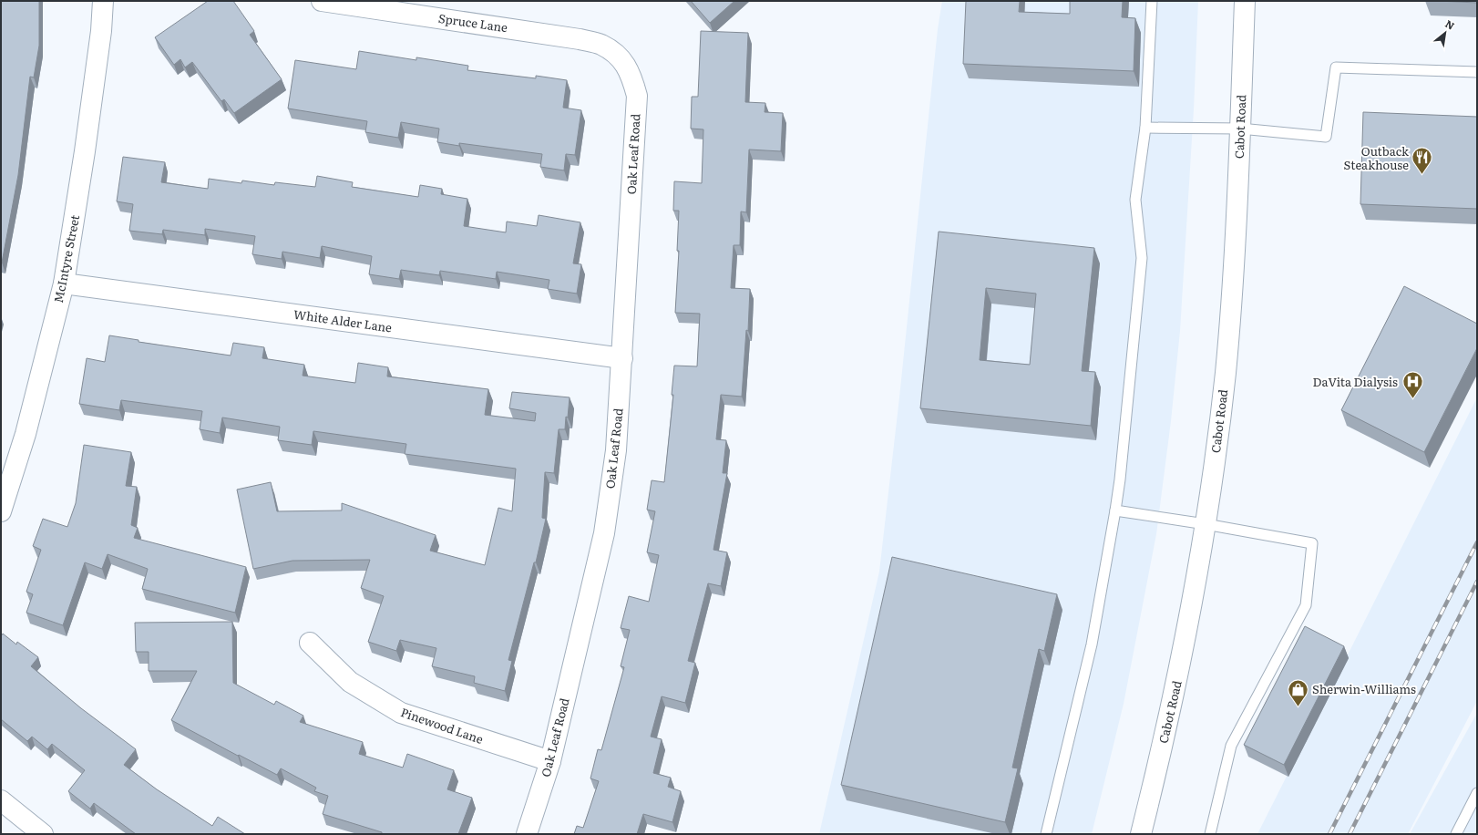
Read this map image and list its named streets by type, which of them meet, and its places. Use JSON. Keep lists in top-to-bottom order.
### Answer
{
  "streets": {
    "street": [
      "Spruce Lane",
      "Cabot Road",
      "Oak Leaf Road",
      "McIntyre Street",
      "White Alder Lane",
      "Pinewood Lane"
    ]
  },
  "crossings": [
    ["Spruce Lane", "Oak Leaf Road"],
    ["Oak Leaf Road", "White Alder Lane"],
    ["Oak Leaf Road", "Pinewood Lane"],
    ["McIntyre Street", "White Alder Lane"]
  ],
  "places": {
    "restaurant": ["Outback Steakhouse"],
    "hospital": ["DaVita Dialysis"],
    "shop": ["Sherwin-Williams"]
  },
  "north": "top right"
}
